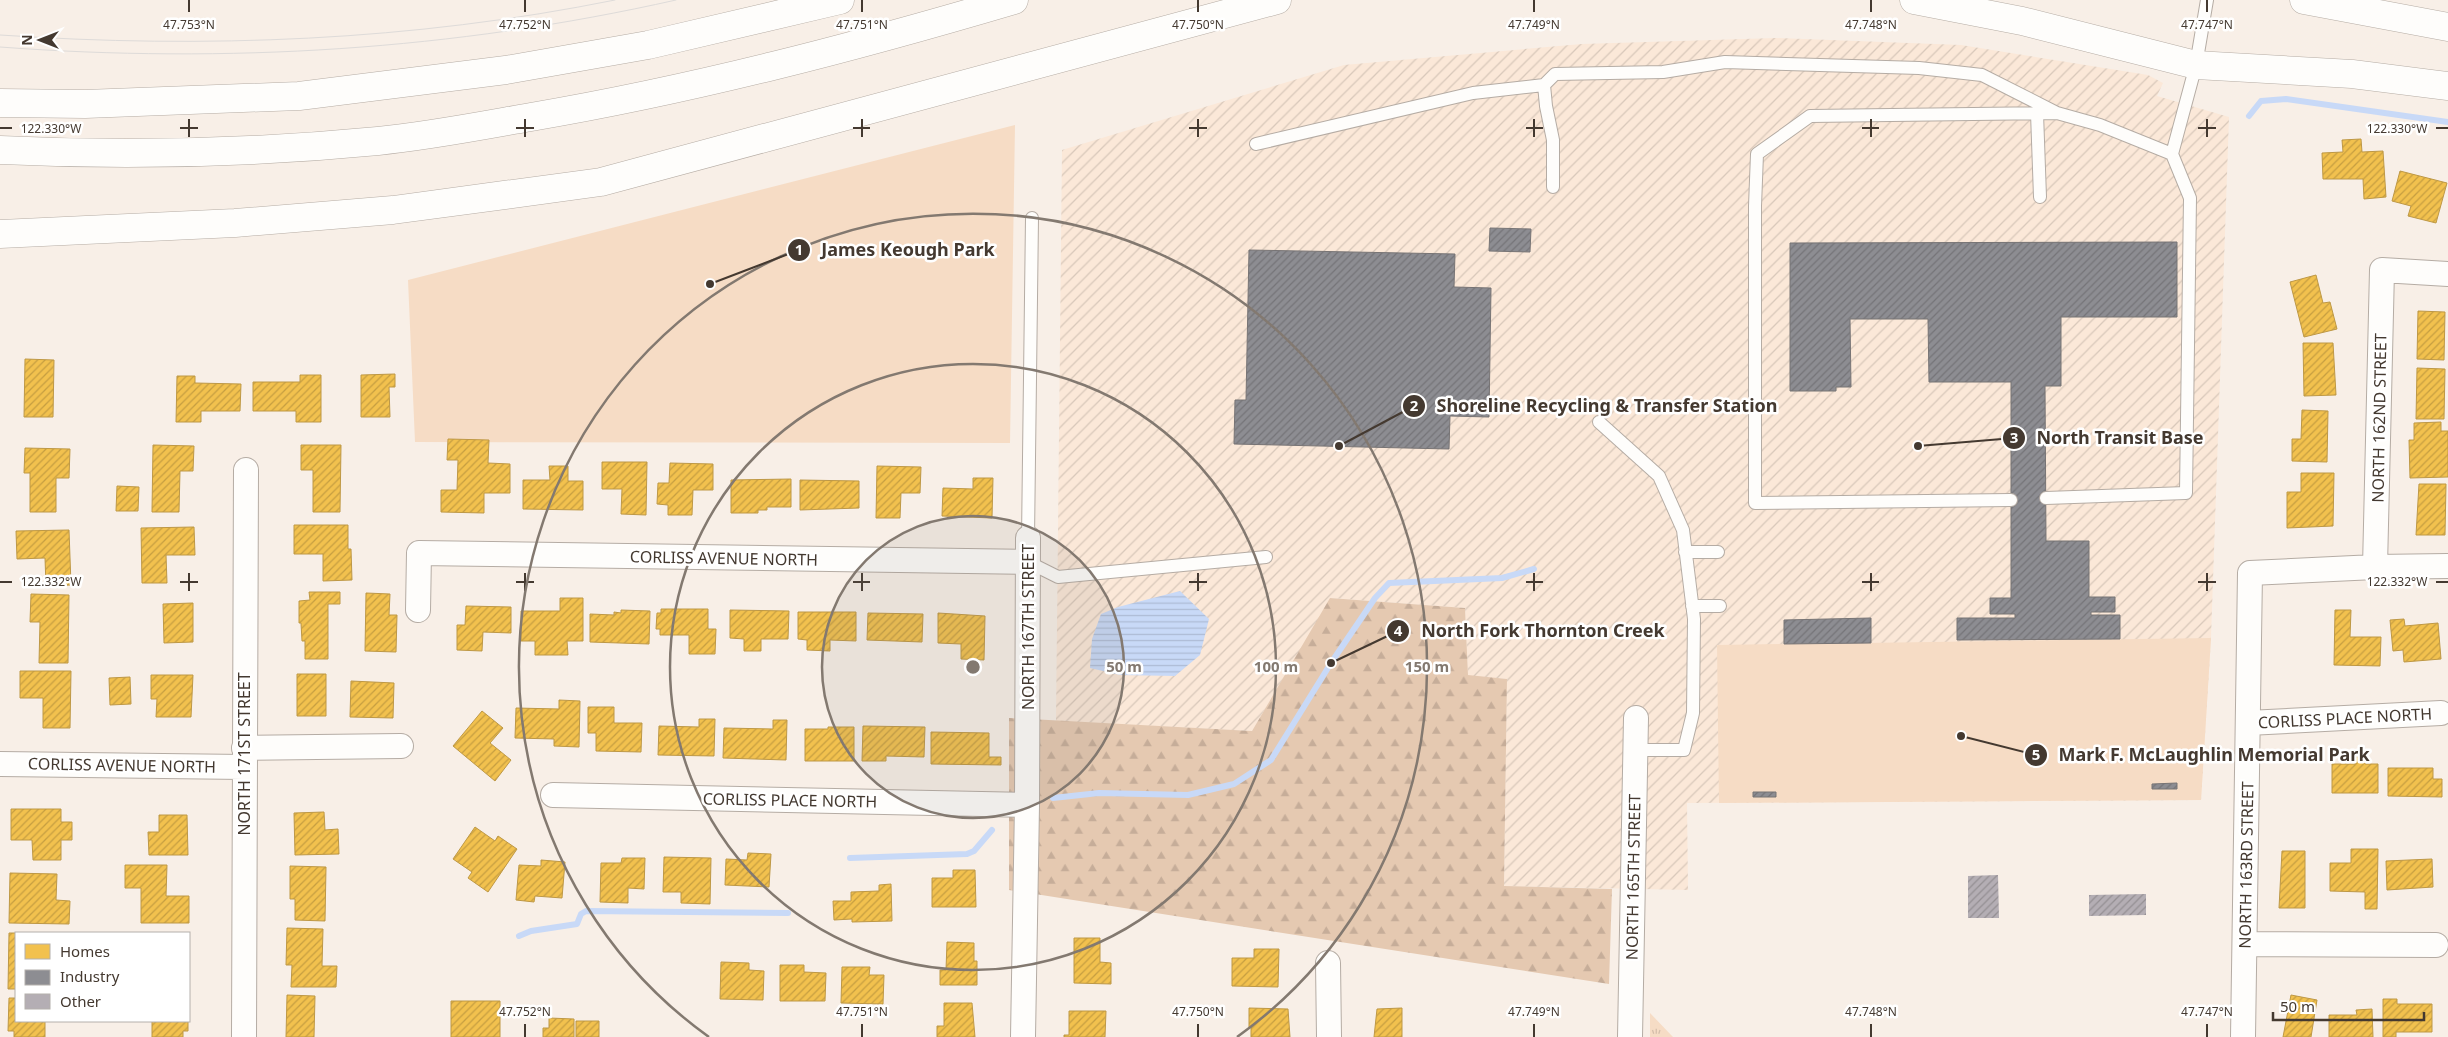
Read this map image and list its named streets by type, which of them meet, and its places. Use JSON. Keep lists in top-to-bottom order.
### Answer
{
  "streets": {
    "street": [
      "NORTH 162ND STREET",
      "CORLISS AVENUE NORTH",
      "NORTH 167TH STREET",
      "CORLISS PLACE NORTH",
      "NORTH 171ST STREET",
      "NORTH 163RD STREET",
      "NORTH 165TH STREET"
    ]
  },
  "crossings": [
    ["NORTH 162ND STREET", "NORTH 163RD STREET"],
    ["CORLISS AVENUE NORTH", "NORTH 167TH STREET"],
    ["CORLISS AVENUE NORTH", "NORTH 171ST STREET"],
    ["NORTH 167TH STREET", "CORLISS PLACE NORTH"],
    ["CORLISS PLACE NORTH", "NORTH 163RD STREET"]
  ],
  "places": [
    "James Keough Park",
    "Shoreline Recycling & Transfer Station",
    "North Transit Base",
    "North Fork Thornton Creek",
    "Mark F. McLaughlin Memorial Park"
  ],
  "legend": ["Homes", "Industry", "Other"],
  "scale_bar": "50 m",
  "north": "left",
  "coordinates": [
    "47.753°N",
    "47.752°N",
    "47.751°N",
    "47.750°N",
    "47.749°N",
    "47.748°N",
    "47.747°N",
    "122.330°W",
    "122.332°W"
  ],
  "rings": ["50 m", "100 m", "150 m"]
}
